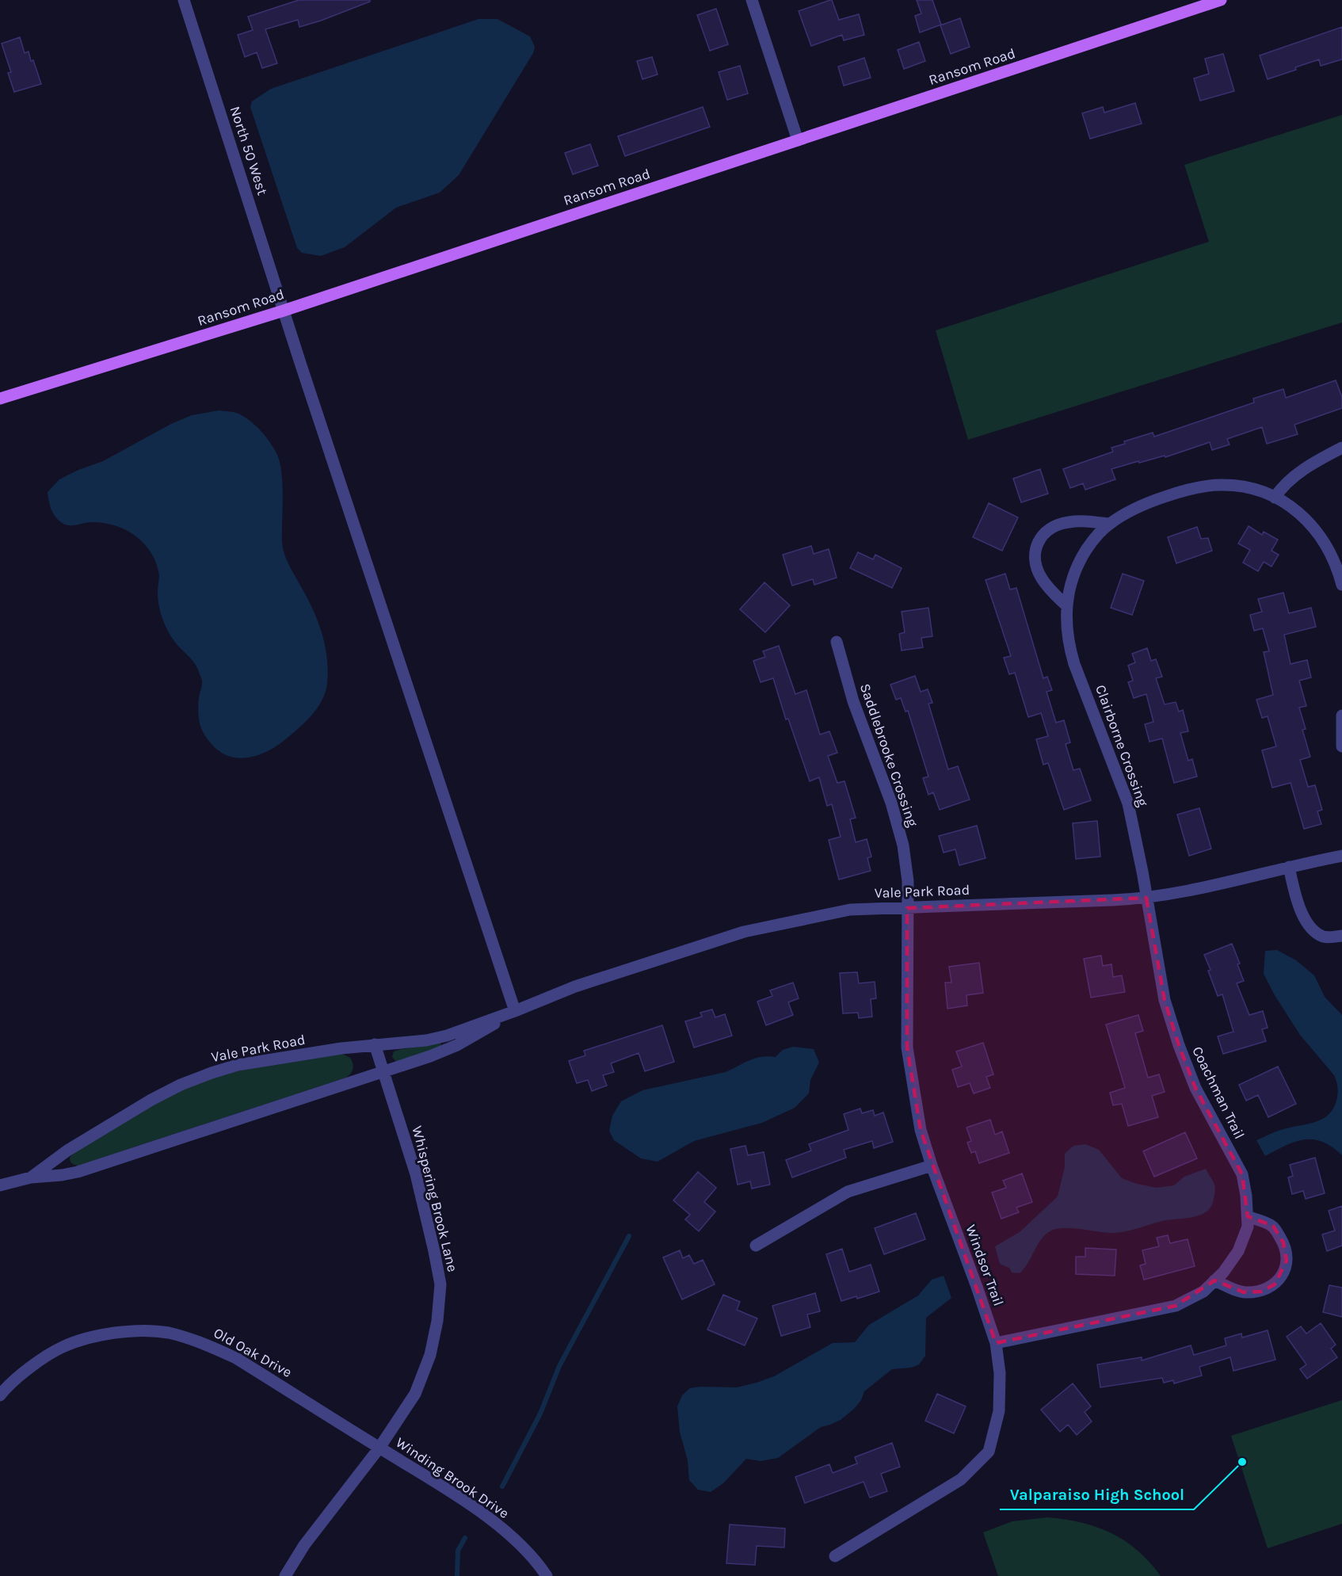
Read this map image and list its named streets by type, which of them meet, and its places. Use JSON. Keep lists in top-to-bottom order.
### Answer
{
  "streets": {
    "main road": ["Ransom Road"],
    "street": [
      "North 50 West",
      "Clairborne Crossing",
      "Saddlebrooke Crossing",
      "Vale Park Road",
      "Coachman Trail",
      "Whispering Brook Lane",
      "Windsor Trail",
      "Old Oak Drive",
      "Winding Brook Drive"
    ]
  },
  "crossings": [
    ["Ransom Road", "North 50 West"],
    ["North 50 West", "Vale Park Road"],
    ["Clairborne Crossing", "Vale Park Road"],
    ["Clairborne Crossing", "Coachman Trail"],
    ["Saddlebrooke Crossing", "Vale Park Road"],
    ["Saddlebrooke Crossing", "Windsor Trail"],
    ["Vale Park Road", "Coachman Trail"],
    ["Vale Park Road", "Whispering Brook Lane"],
    ["Vale Park Road", "Windsor Trail"],
    ["Coachman Trail", "Windsor Trail"],
    ["Whispering Brook Lane", "Old Oak Drive"],
    ["Whispering Brook Lane", "Winding Brook Drive"],
    ["Old Oak Drive", "Winding Brook Drive"]
  ],
  "places": ["Valparaiso High School"]
}
